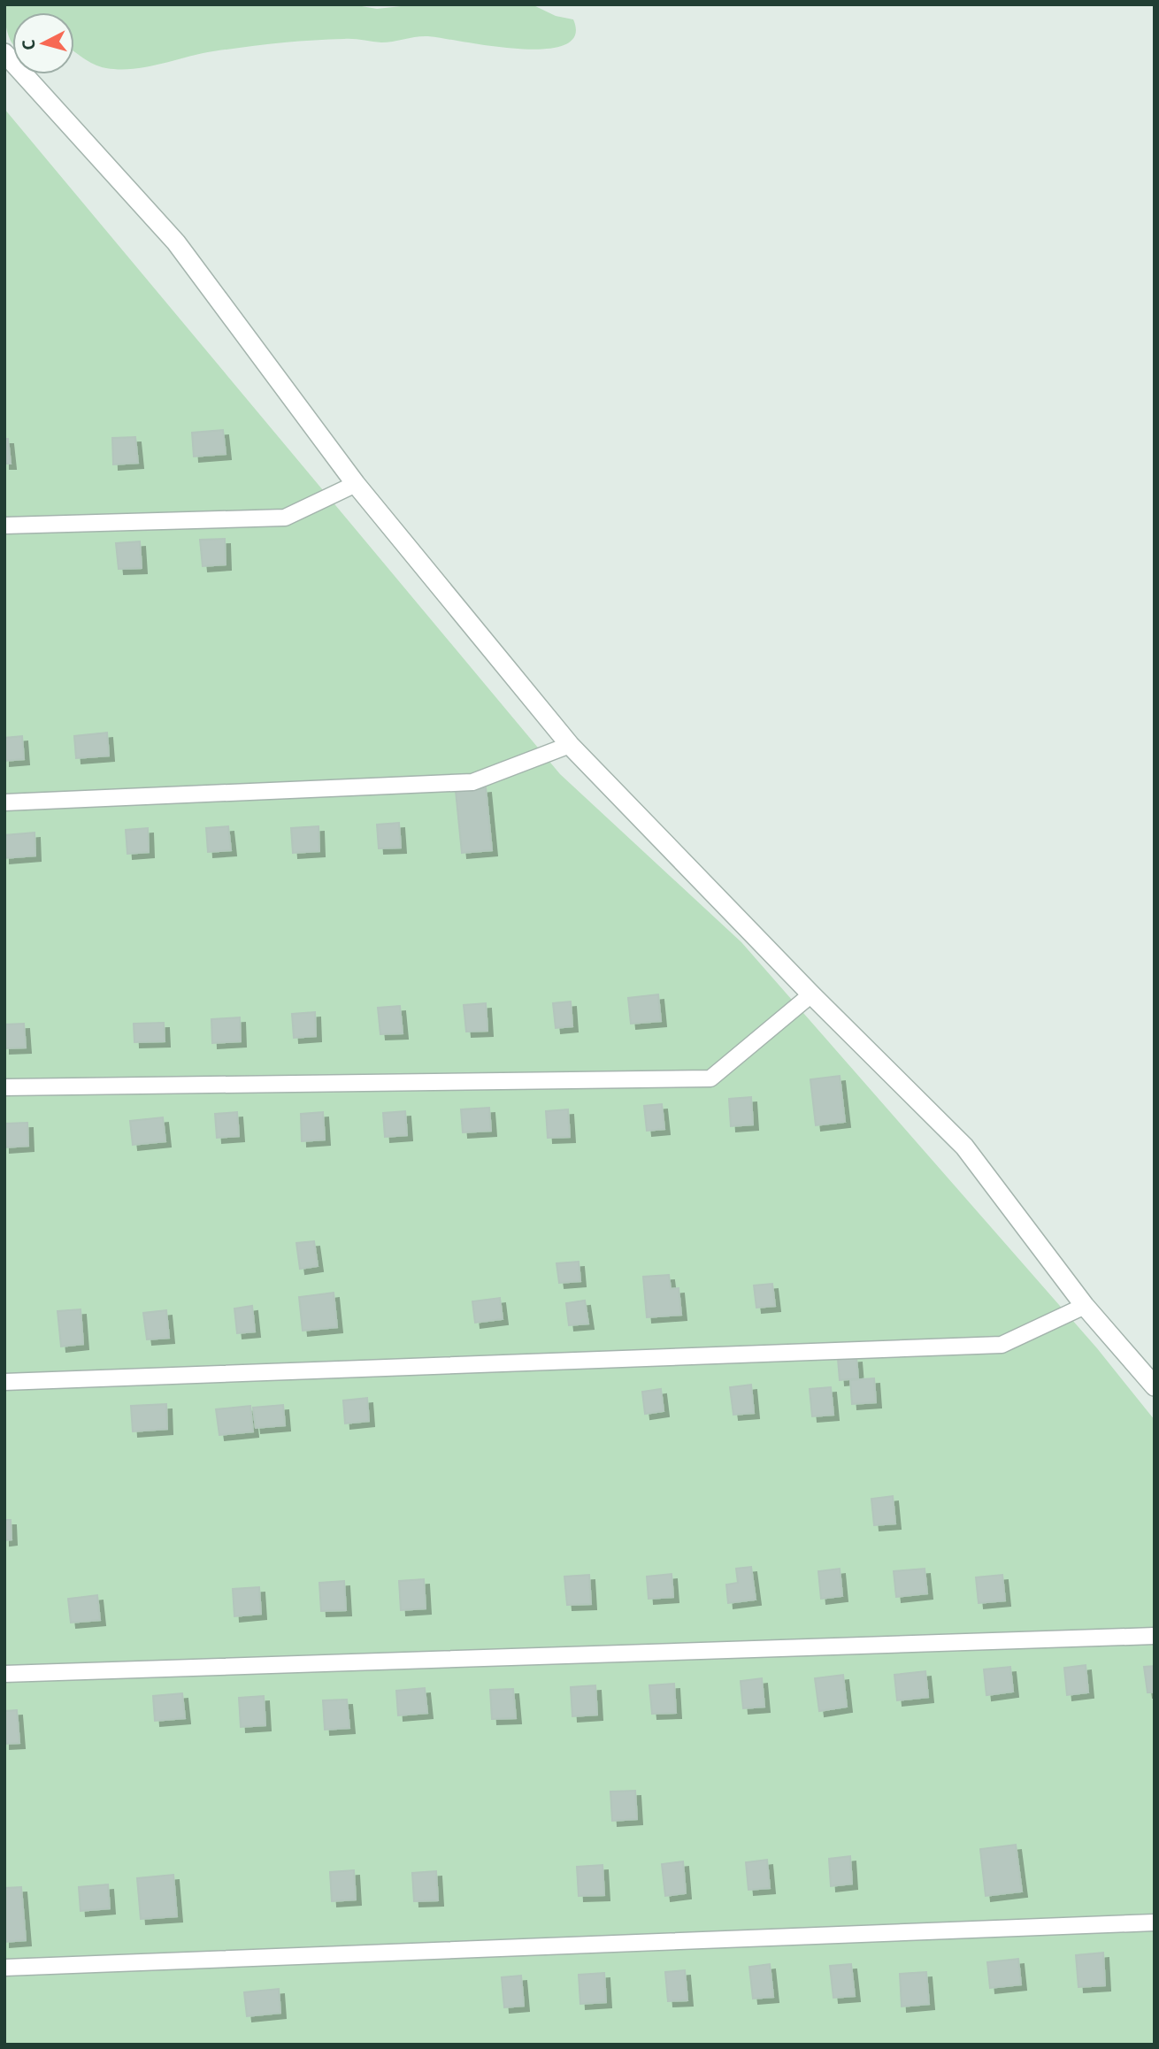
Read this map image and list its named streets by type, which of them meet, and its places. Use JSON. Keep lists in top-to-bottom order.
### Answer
{
  "north": "left"
}
